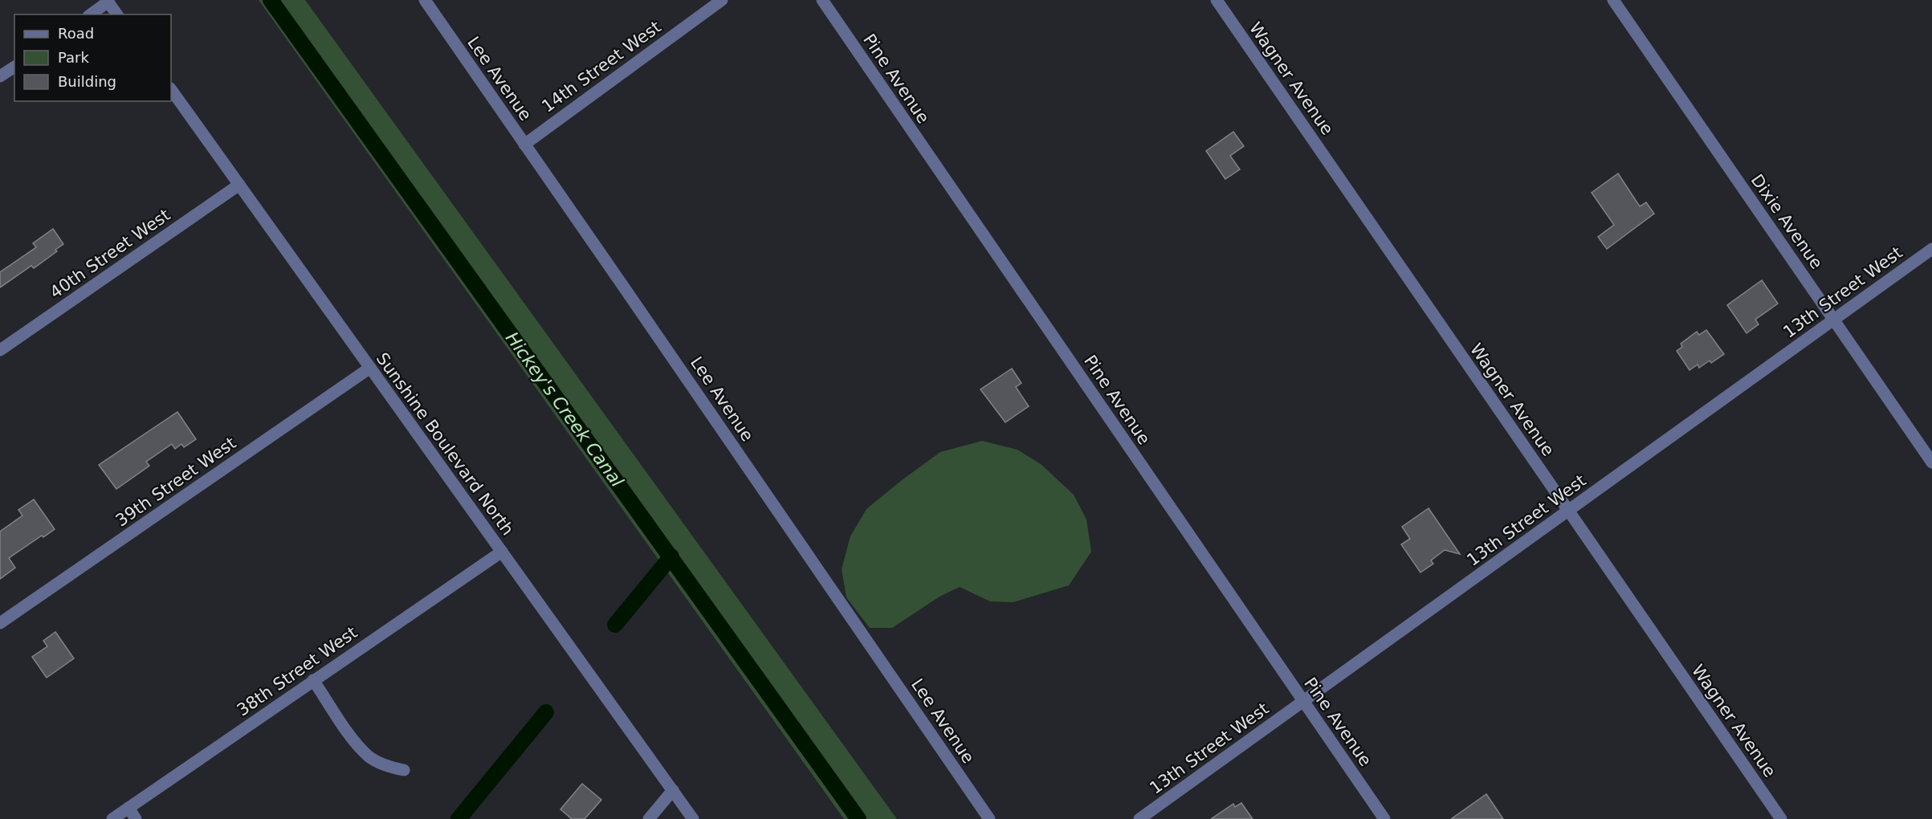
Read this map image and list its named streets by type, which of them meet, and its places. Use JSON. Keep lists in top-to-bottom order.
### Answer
{
  "streets": {
    "street": [
      "14th Street West",
      "Lee Avenue",
      "Pine Avenue",
      "Wagner Avenue",
      "Dixie Avenue",
      "40th Street West",
      "13th Street West",
      "Sunshine Boulevard North",
      "39th Street West",
      "38th Street West"
    ]
  },
  "crossings": [
    ["14th Street West", "Lee Avenue"],
    ["Pine Avenue", "13th Street West"],
    ["Wagner Avenue", "13th Street West"],
    ["Dixie Avenue", "13th Street West"],
    ["40th Street West", "Sunshine Boulevard North"],
    ["Sunshine Boulevard North", "39th Street West"],
    ["Sunshine Boulevard North", "38th Street West"]
  ],
  "water": ["Hickey's Creek Canal"],
  "legend": ["Road", "Park", "Building"]
}
